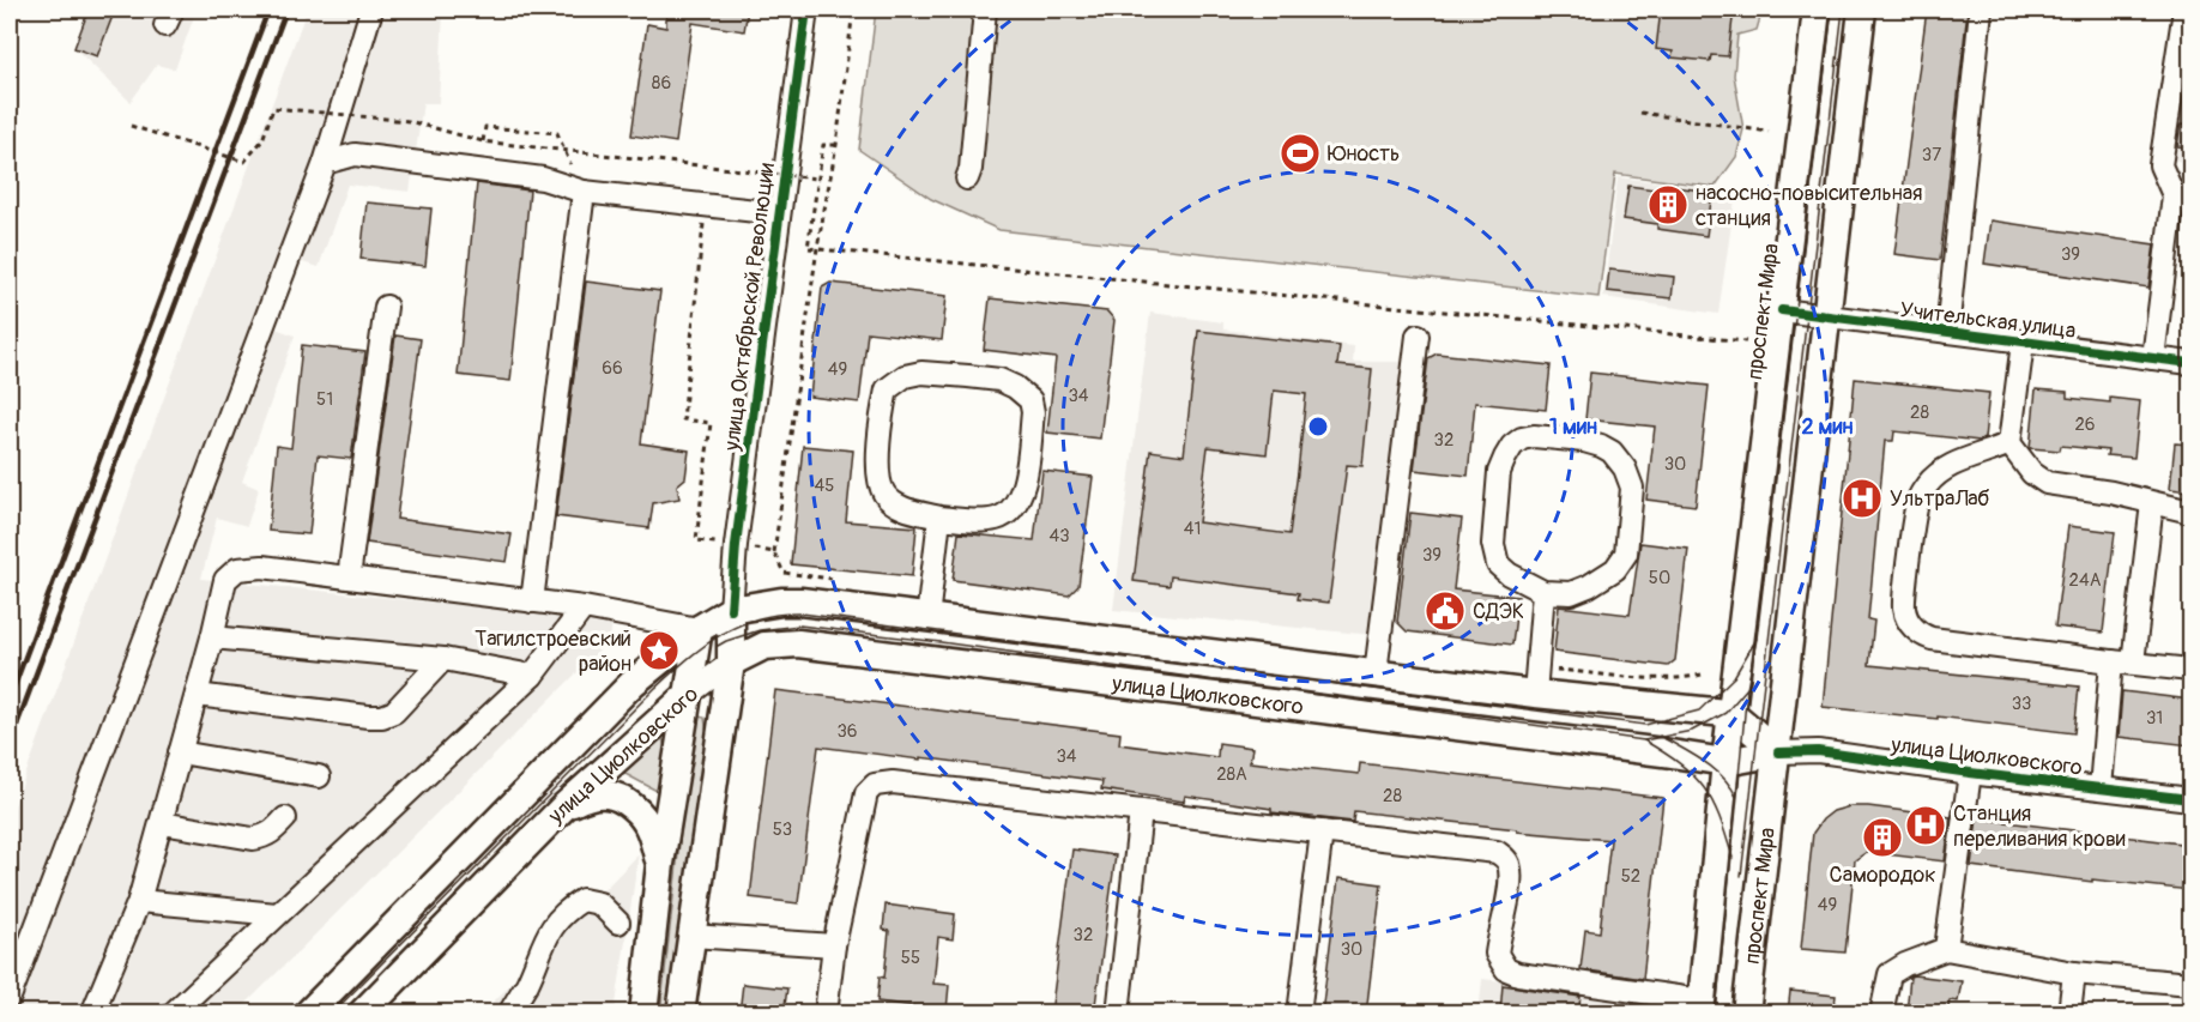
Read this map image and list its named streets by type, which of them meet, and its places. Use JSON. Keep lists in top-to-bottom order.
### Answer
{
  "streets": {
    "main road": ["улица Октябрьской Революции", "проспект Мира", "улица Циолковского"],
    "street": ["Учительская улица"]
  },
  "crossings": [
    ["улица Октябрьской Революции", "улица Циолковского"],
    ["проспект Мира", "Учительская улица"],
    ["проспект Мира", "улица Циолковского"]
  ],
  "places": {
    "sports": ["Юность"],
    "building": ["насосно-повысительная станция", "Самородок"],
    "hospital": ["УльтраЛаб", "Станция переливания крови"],
    "public building": ["СДЭК"],
    "place": ["Тагилстроевский район"]
  },
  "house_numbers": [
    "86",
    "37",
    "39",
    "66",
    "49",
    "34",
    "51",
    "28",
    "26",
    "32",
    "30",
    "45",
    "41",
    "43",
    "39",
    "50",
    "24А",
    "33",
    "31",
    "36",
    "34",
    "28А",
    "28",
    "53",
    "52",
    "49",
    "32",
    "30",
    "55"
  ],
  "rings": ["1 мин", "2 мин"]
}
